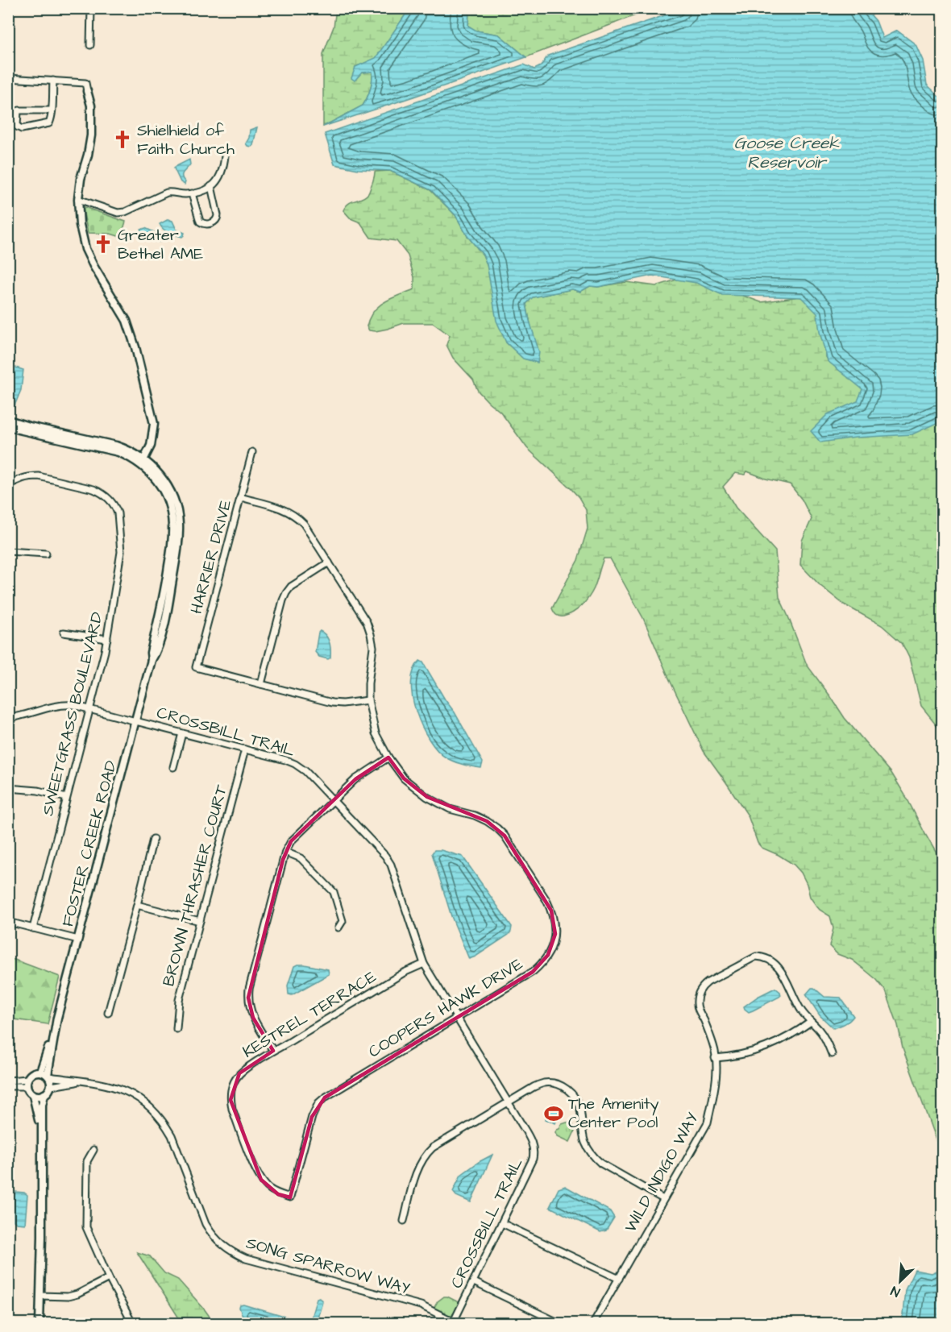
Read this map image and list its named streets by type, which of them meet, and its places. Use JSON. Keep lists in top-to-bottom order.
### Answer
{
  "streets": {
    "street": [
      "HARRIER DRIVE",
      "SWEETGRASS BOULEVARD",
      "CROSSBILL TRAIL",
      "FOSTER CREEK ROAD",
      "BROWN THRASHER COURT",
      "COOPERS HAWK DRIVE",
      "KESTREL TERRACE",
      "WILD INDIGO WAY",
      "SONG SPARROW WAY"
    ]
  },
  "crossings": [
    ["HARRIER DRIVE", "COOPERS HAWK DRIVE"],
    ["SWEETGRASS BOULEVARD", "CROSSBILL TRAIL"],
    ["CROSSBILL TRAIL", "FOSTER CREEK ROAD"],
    ["CROSSBILL TRAIL", "BROWN THRASHER COURT"],
    ["CROSSBILL TRAIL", "COOPERS HAWK DRIVE"],
    ["CROSSBILL TRAIL", "KESTREL TERRACE"],
    ["CROSSBILL TRAIL", "SONG SPARROW WAY"],
    ["FOSTER CREEK ROAD", "SONG SPARROW WAY"],
    ["COOPERS HAWK DRIVE", "KESTREL TERRACE"]
  ],
  "water": ["Goose Creek Reservoir"],
  "places": {
    "church": ["Shielhield of Faith Church", "Greater Bethel AME"],
    "sports": ["The Amenity Center Pool"]
  },
  "north": "bottom left"
}
